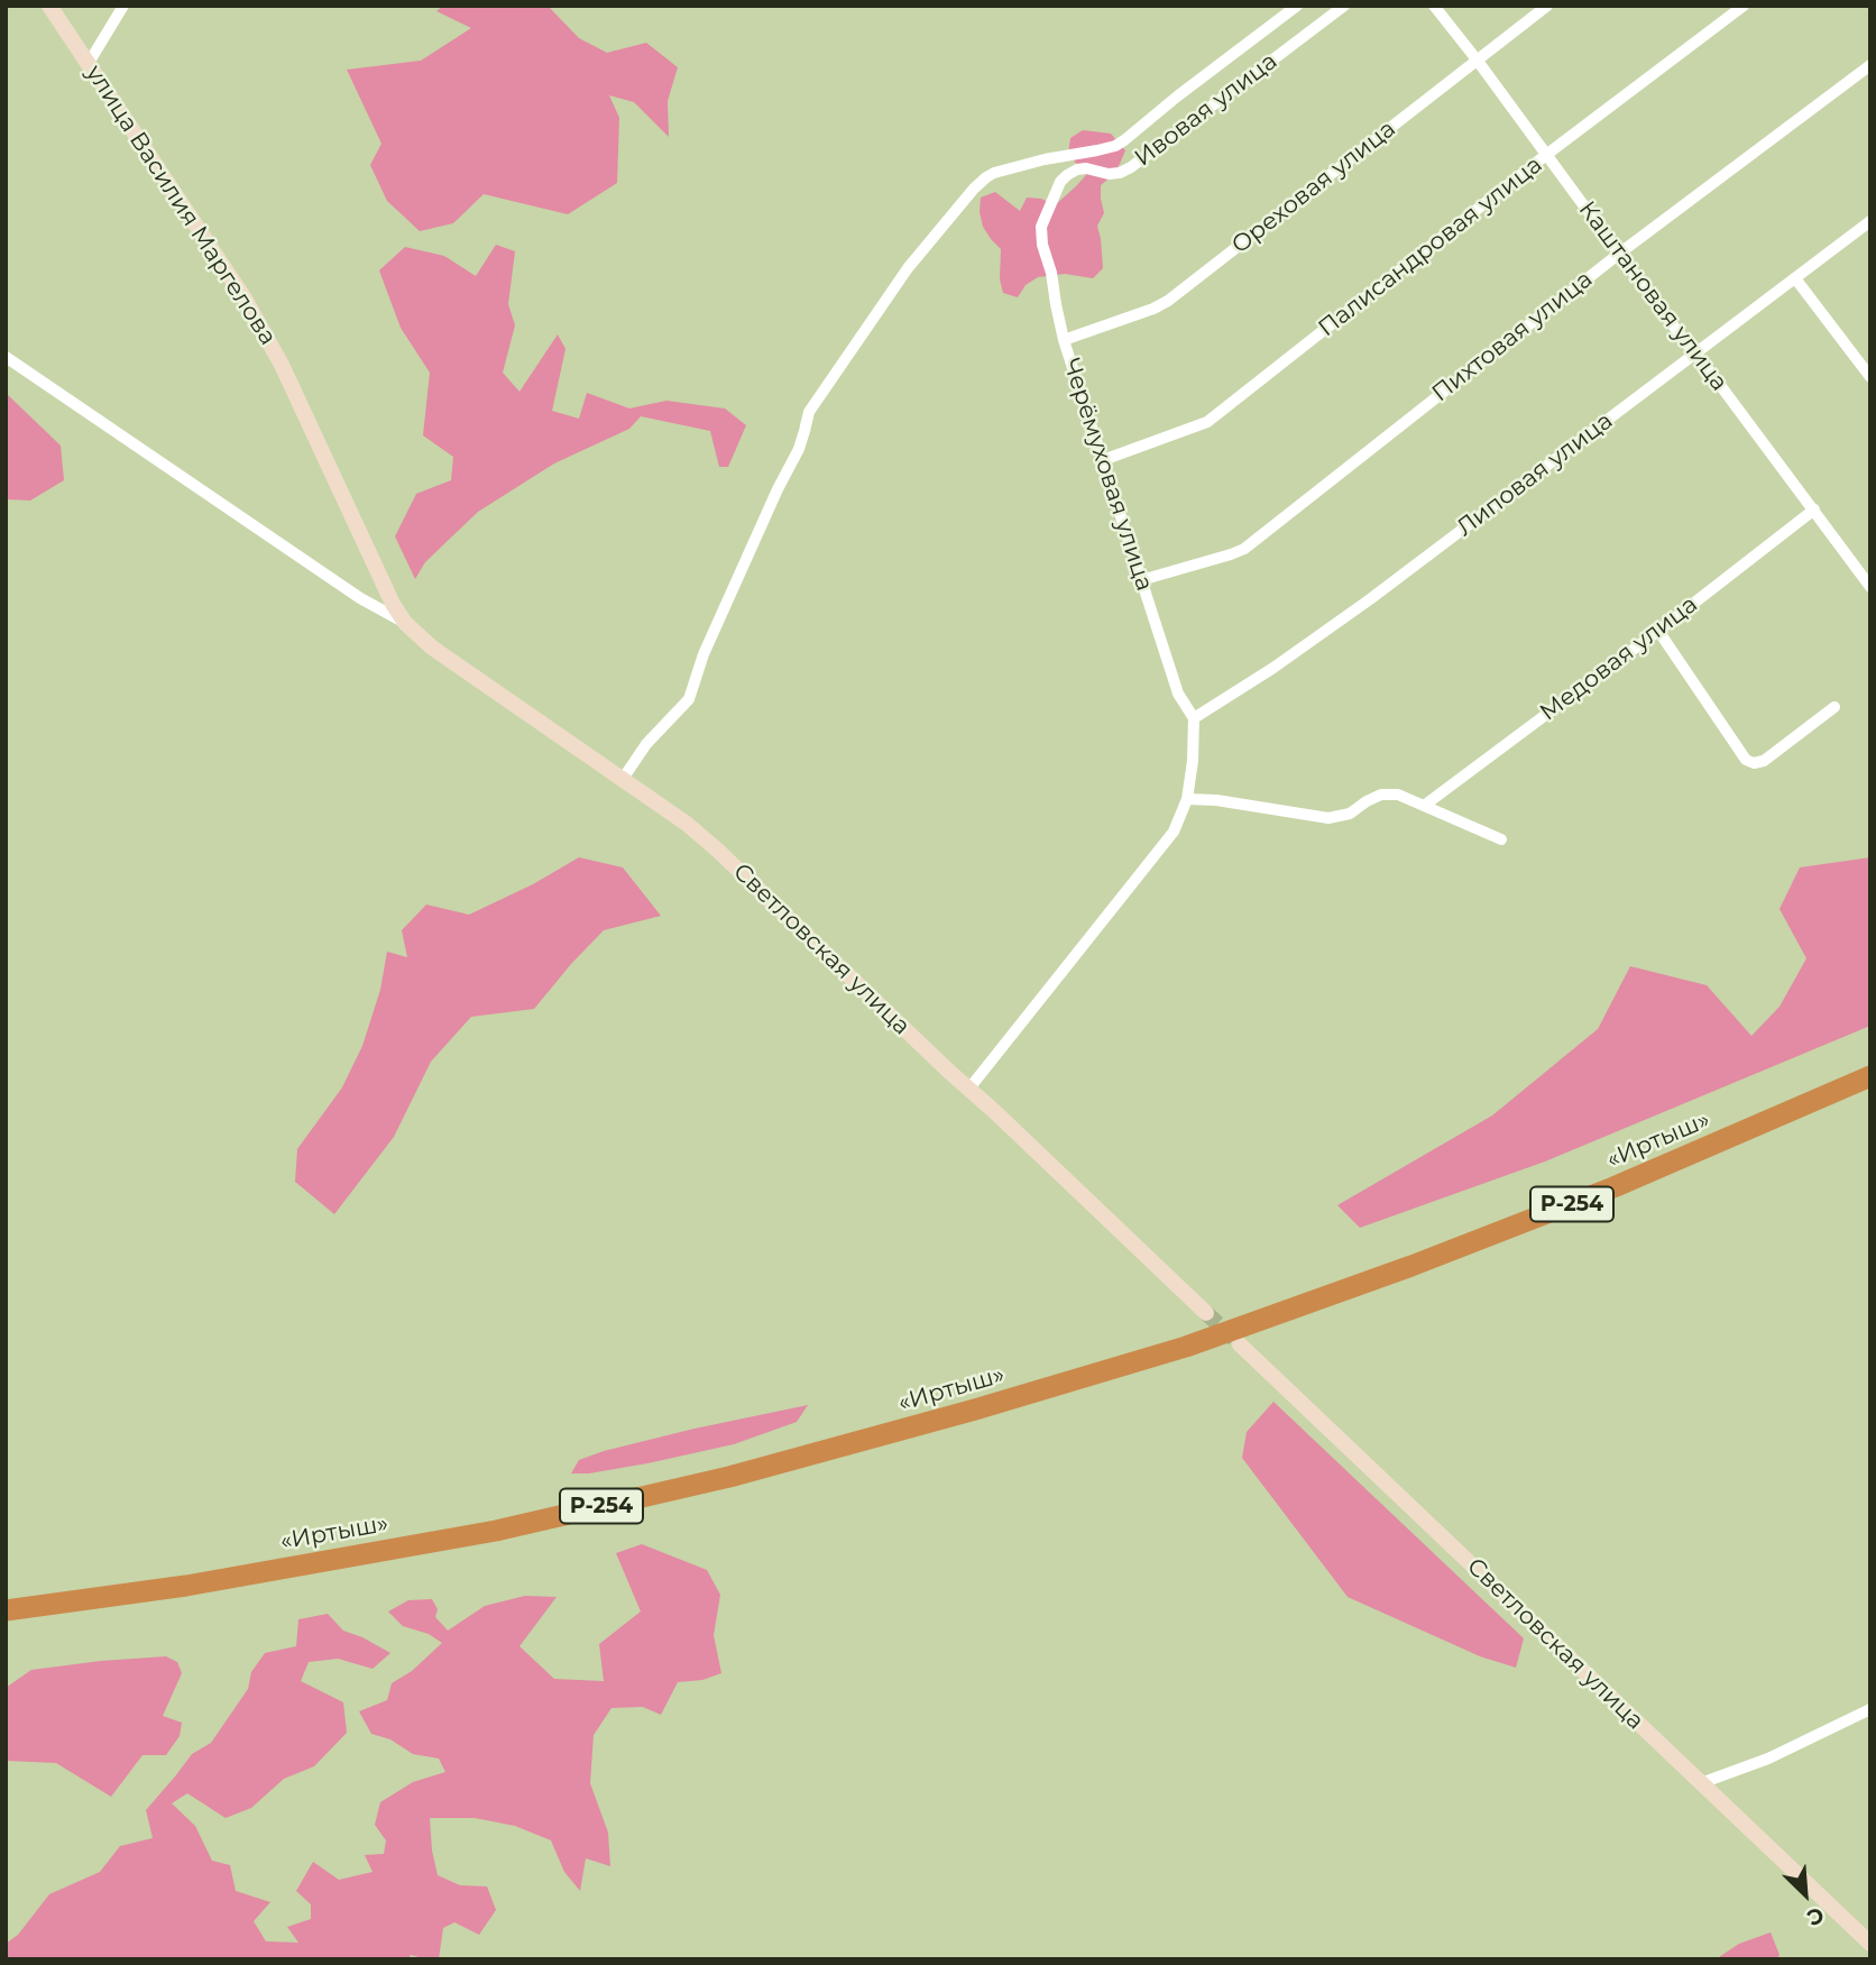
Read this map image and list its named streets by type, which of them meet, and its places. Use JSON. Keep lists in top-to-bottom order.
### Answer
{
  "streets": {
    "highway": ["«Иртыш»", "Р-254"],
    "street": [
      "Ивовая улица",
      "Ореховая улица",
      "улица Василия Маргелова",
      "Палисандровая улица",
      "Каштановая улица",
      "Пихтовая улица",
      "Черёмуховая улица",
      "Липовая улица",
      "Медовая улица",
      "Светловская улица"
    ]
  },
  "crossings": [
    ["Ивовая улица", "Черёмуховая улица"],
    ["Ивовая улица", "Светловская улица"],
    ["Ореховая улица", "Каштановая улица"],
    ["Ореховая улица", "Черёмуховая улица"],
    ["улица Василия Маргелова", "Светловская улица"],
    ["Палисандровая улица", "Каштановая улица"],
    ["Палисандровая улица", "Черёмуховая улица"],
    ["Каштановая улица", "Пихтовая улица"],
    ["Каштановая улица", "Липовая улица"],
    ["Каштановая улица", "Медовая улица"],
    ["Пихтовая улица", "Черёмуховая улица"],
    ["Черёмуховая улица", "Липовая улица"]
  ],
  "north": "bottom right"
}
